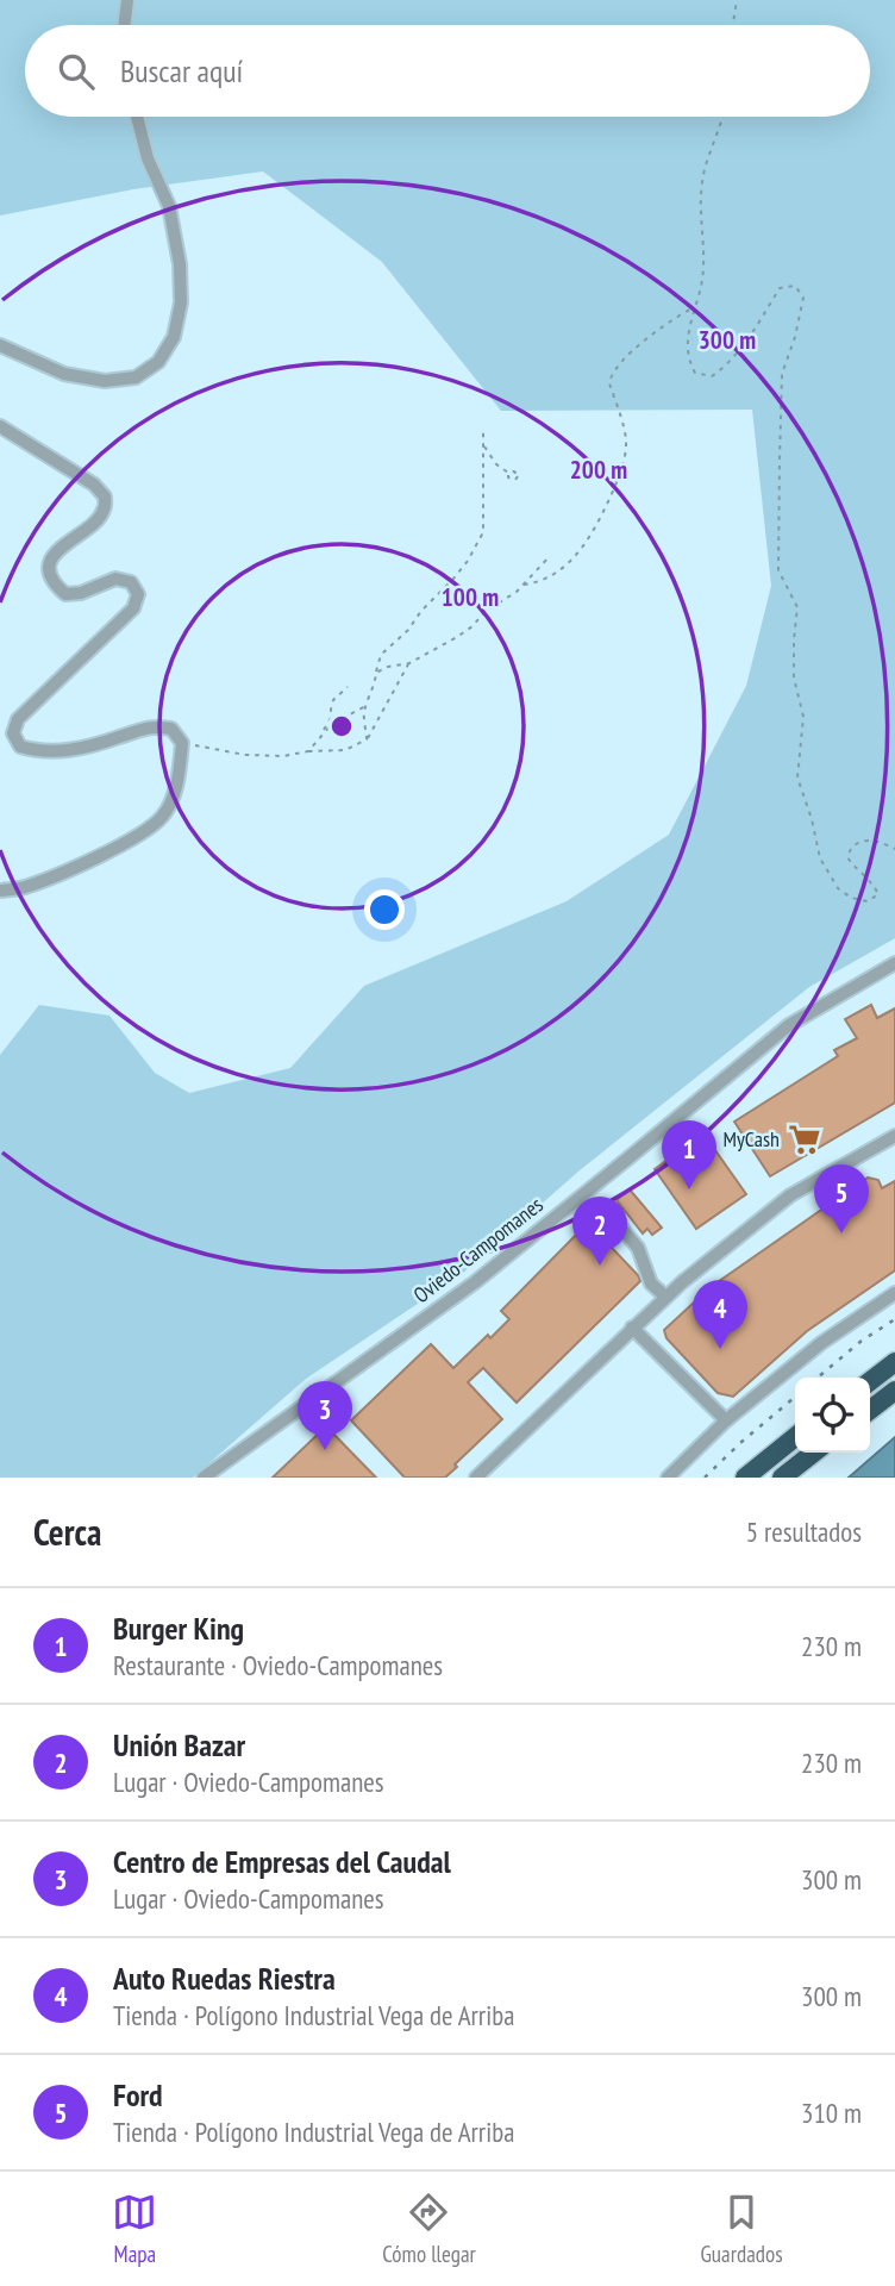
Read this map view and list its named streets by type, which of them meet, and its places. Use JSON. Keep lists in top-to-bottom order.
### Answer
{
  "streets": {
    "street": ["Oviedo-Campomanes"]
  },
  "places": {
    "supermarket": ["MyCash"]
  },
  "page": {
    "search": "Buscar aquí",
    "pins": [
      "1",
      "5",
      "2",
      "4",
      "3"
    ],
    "heading": ["Cerca", "5 resultados"],
    "list": [
      {
        "mark": "1",
        "name": "Burger King",
        "note": "Restaurante · Oviedo-Campomanes",
        "value": "230 m"
      },
      {
        "mark": "2",
        "name": "Unión Bazar",
        "note": "Lugar · Oviedo-Campomanes",
        "value": "230 m"
      },
      {
        "mark": "3",
        "name": "Centro de Empresas del Caudal",
        "note": "Lugar · Oviedo-Campomanes",
        "value": "300 m"
      },
      {
        "mark": "4",
        "name": "Auto Ruedas Riestra",
        "note": "Tienda · Polígono Industrial Vega de Arriba",
        "value": "300 m"
      },
      {
        "mark": "5",
        "name": "Ford",
        "note": "Tienda · Polígono Industrial Vega de Arriba",
        "value": "310 m"
      }
    ],
    "nav": ["Mapa", "Cómo llegar", "Guardados"]
  },
  "rings": ["300 m", "200 m", "100 m"]
}
